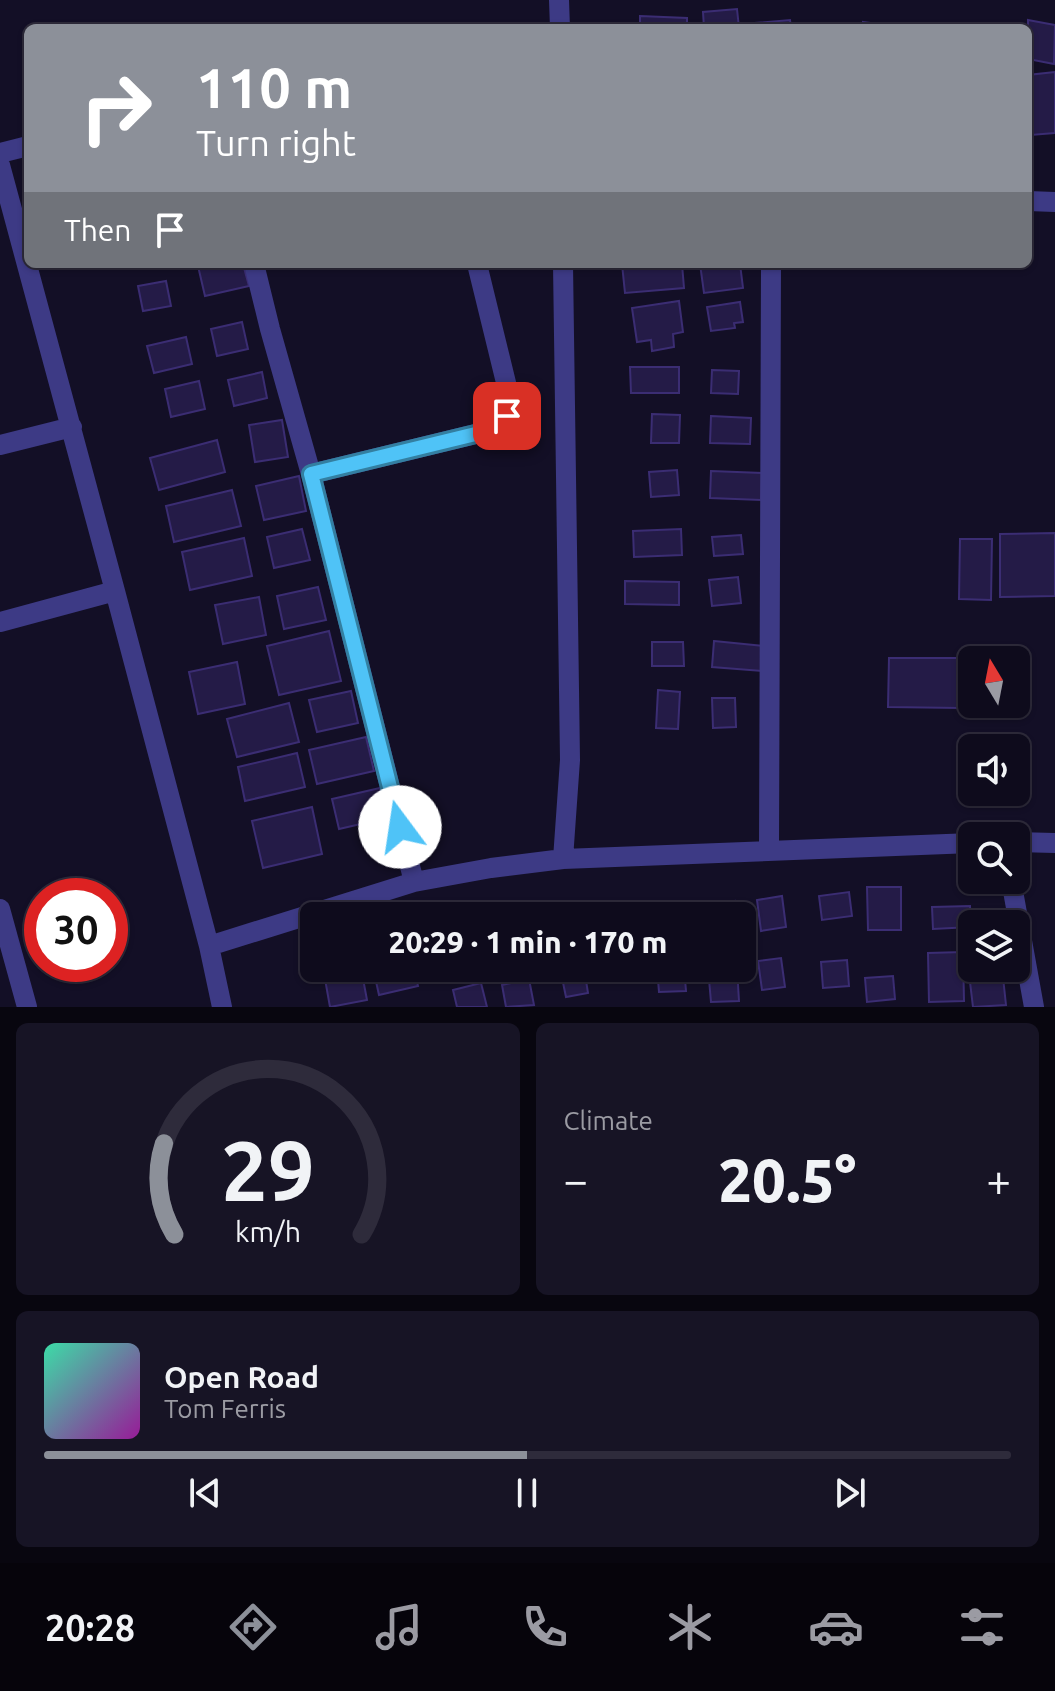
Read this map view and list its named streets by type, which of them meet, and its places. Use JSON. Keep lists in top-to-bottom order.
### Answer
{
  "north": "top",
  "page": {
    "turn": ["110 m", "Turn right"],
    "then": "Then",
    "limit": "30",
    "trip": "20:29 · 1 min · 170 m",
    "tile": "Climate",
    "heat": ["−", "20.5°", "+"],
    "song": ["Open Road", "Tom Ferris"],
    "tabs": "20:28",
    "gauge": ["29", "km/h"]
  }
}
